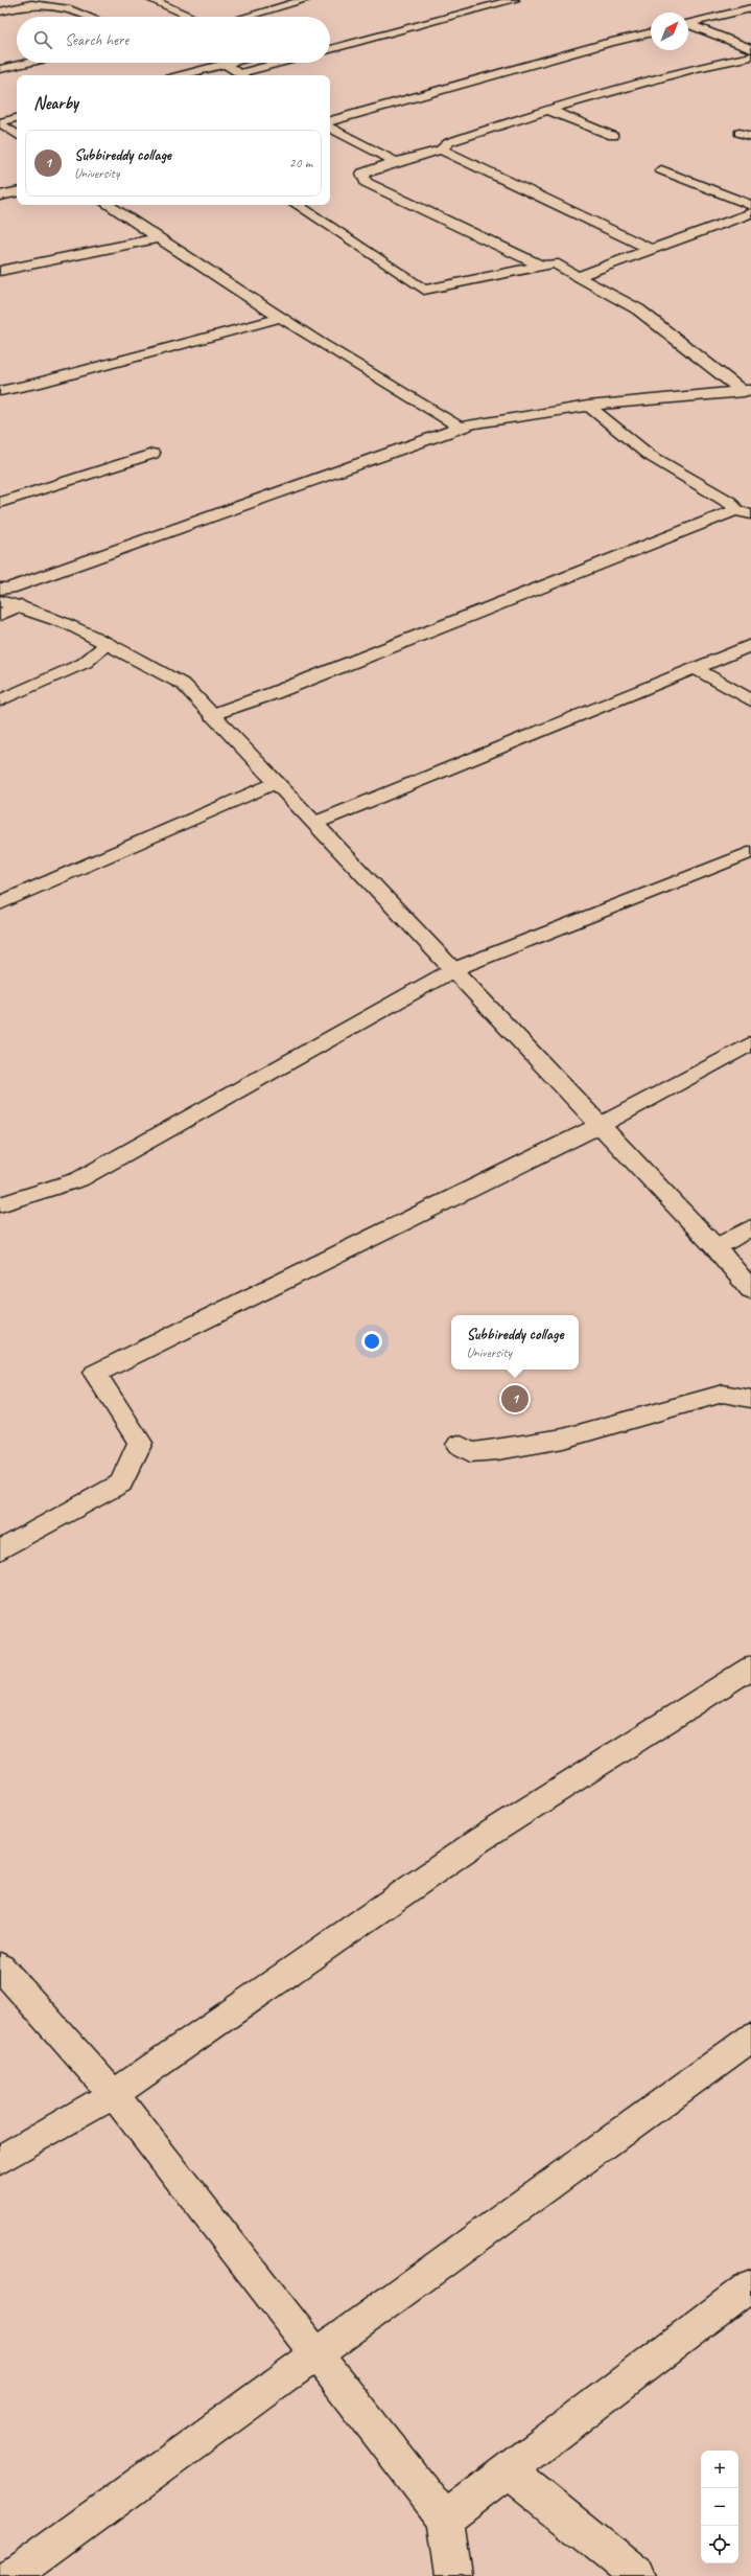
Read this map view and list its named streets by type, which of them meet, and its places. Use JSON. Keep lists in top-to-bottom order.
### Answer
{
  "north": "top right",
  "page": {
    "search": "Search here",
    "heading": "Nearby",
    "list": [
      {
        "mark": "1",
        "name": "Subbireddy collage",
        "note": "University",
        "value": "20 m"
      }
    ],
    "popup": ["Subbireddy collage", "University"],
    "pins": "1",
    "map_buttons": ["+", "−"]
  }
}
